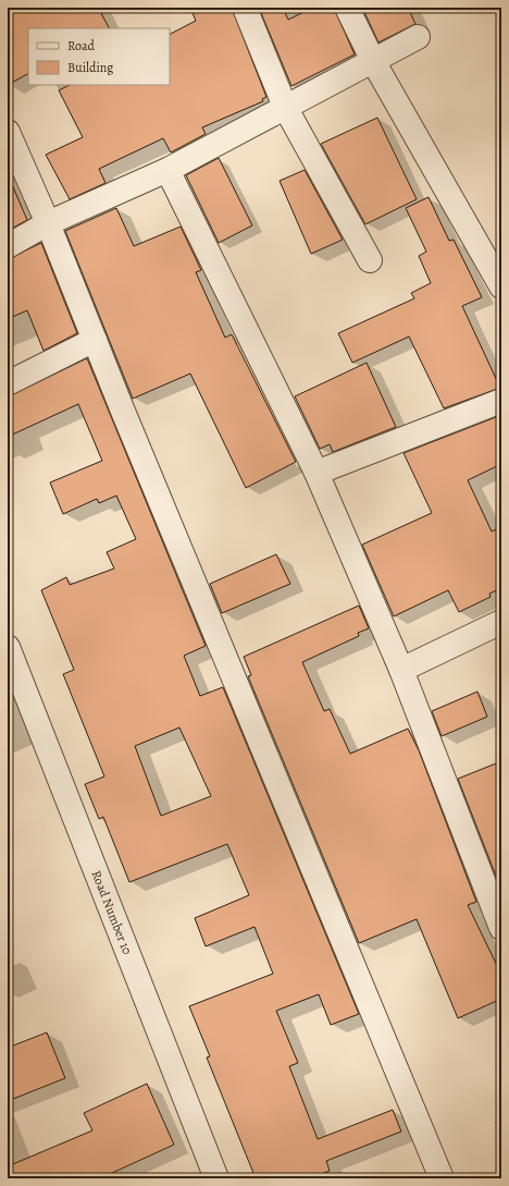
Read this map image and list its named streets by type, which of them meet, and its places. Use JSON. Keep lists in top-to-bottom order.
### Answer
{
  "streets": {
    "street": ["Road Number 10"]
  },
  "legend": ["Road", "Building"]
}
